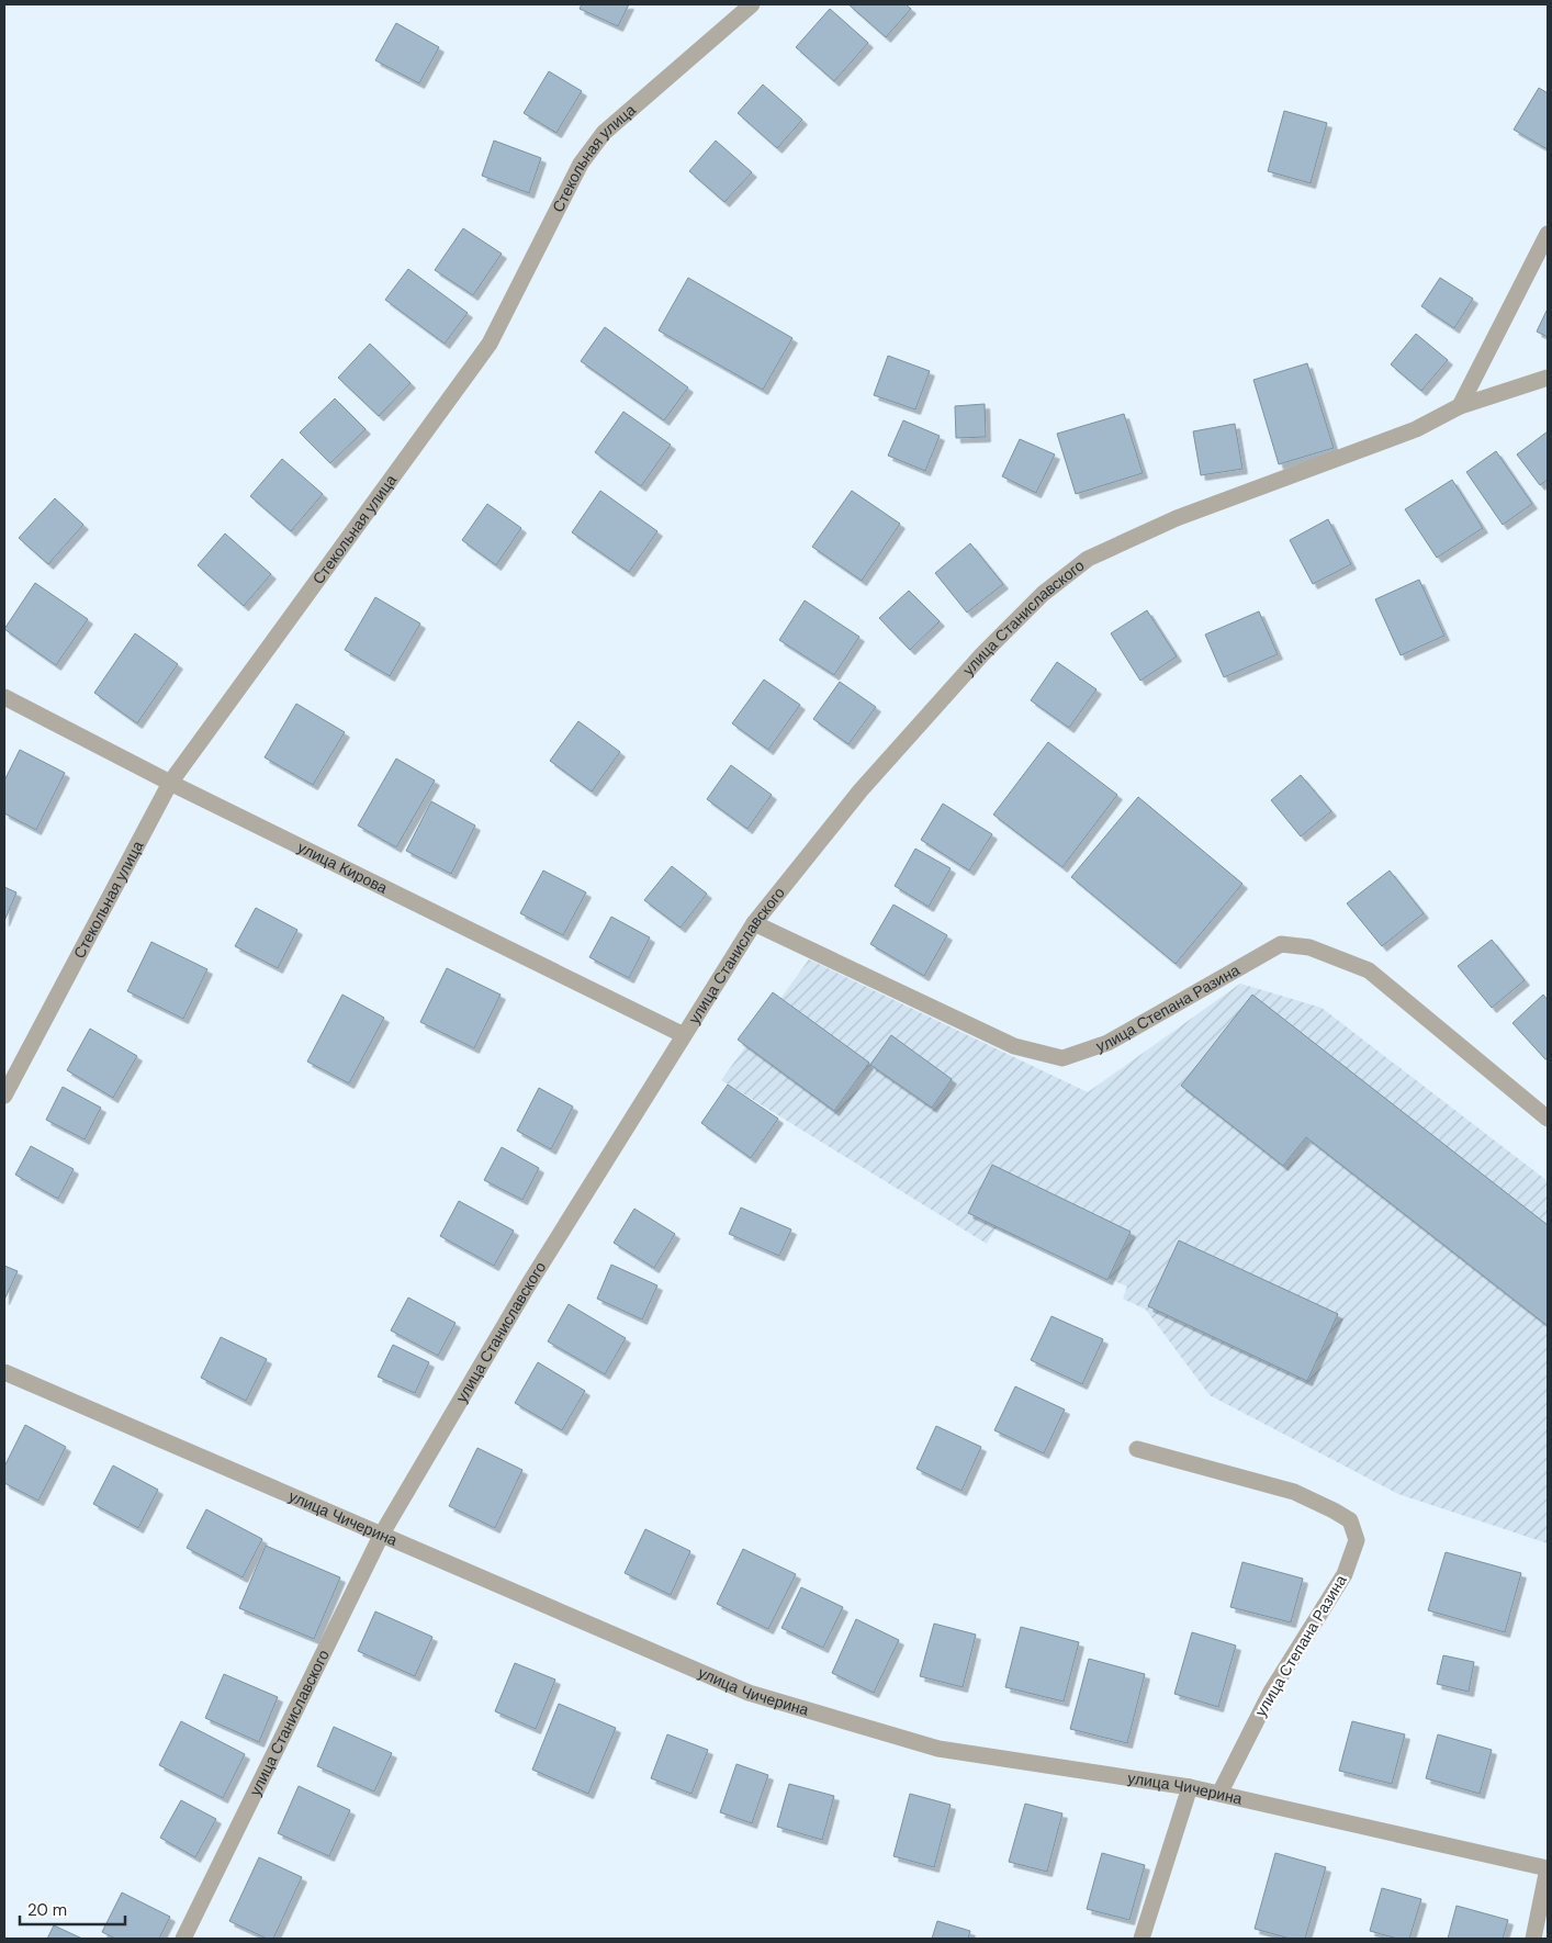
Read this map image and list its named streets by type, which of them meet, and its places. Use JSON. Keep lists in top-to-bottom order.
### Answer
{
  "streets": {
    "street": [
      "Стекольная улица",
      "улица Станиславского",
      "улица Кирова",
      "улица Степана Разина",
      "улица Чичерина"
    ]
  },
  "crossings": [
    ["Стекольная улица", "улица Кирова"],
    ["улица Станиславского", "улица Кирова"],
    ["улица Станиславского", "улица Степана Разина"],
    ["улица Станиславского", "улица Чичерина"],
    ["улица Степана Разина", "улица Чичерина"]
  ],
  "scale_bar": "20 m"
}
